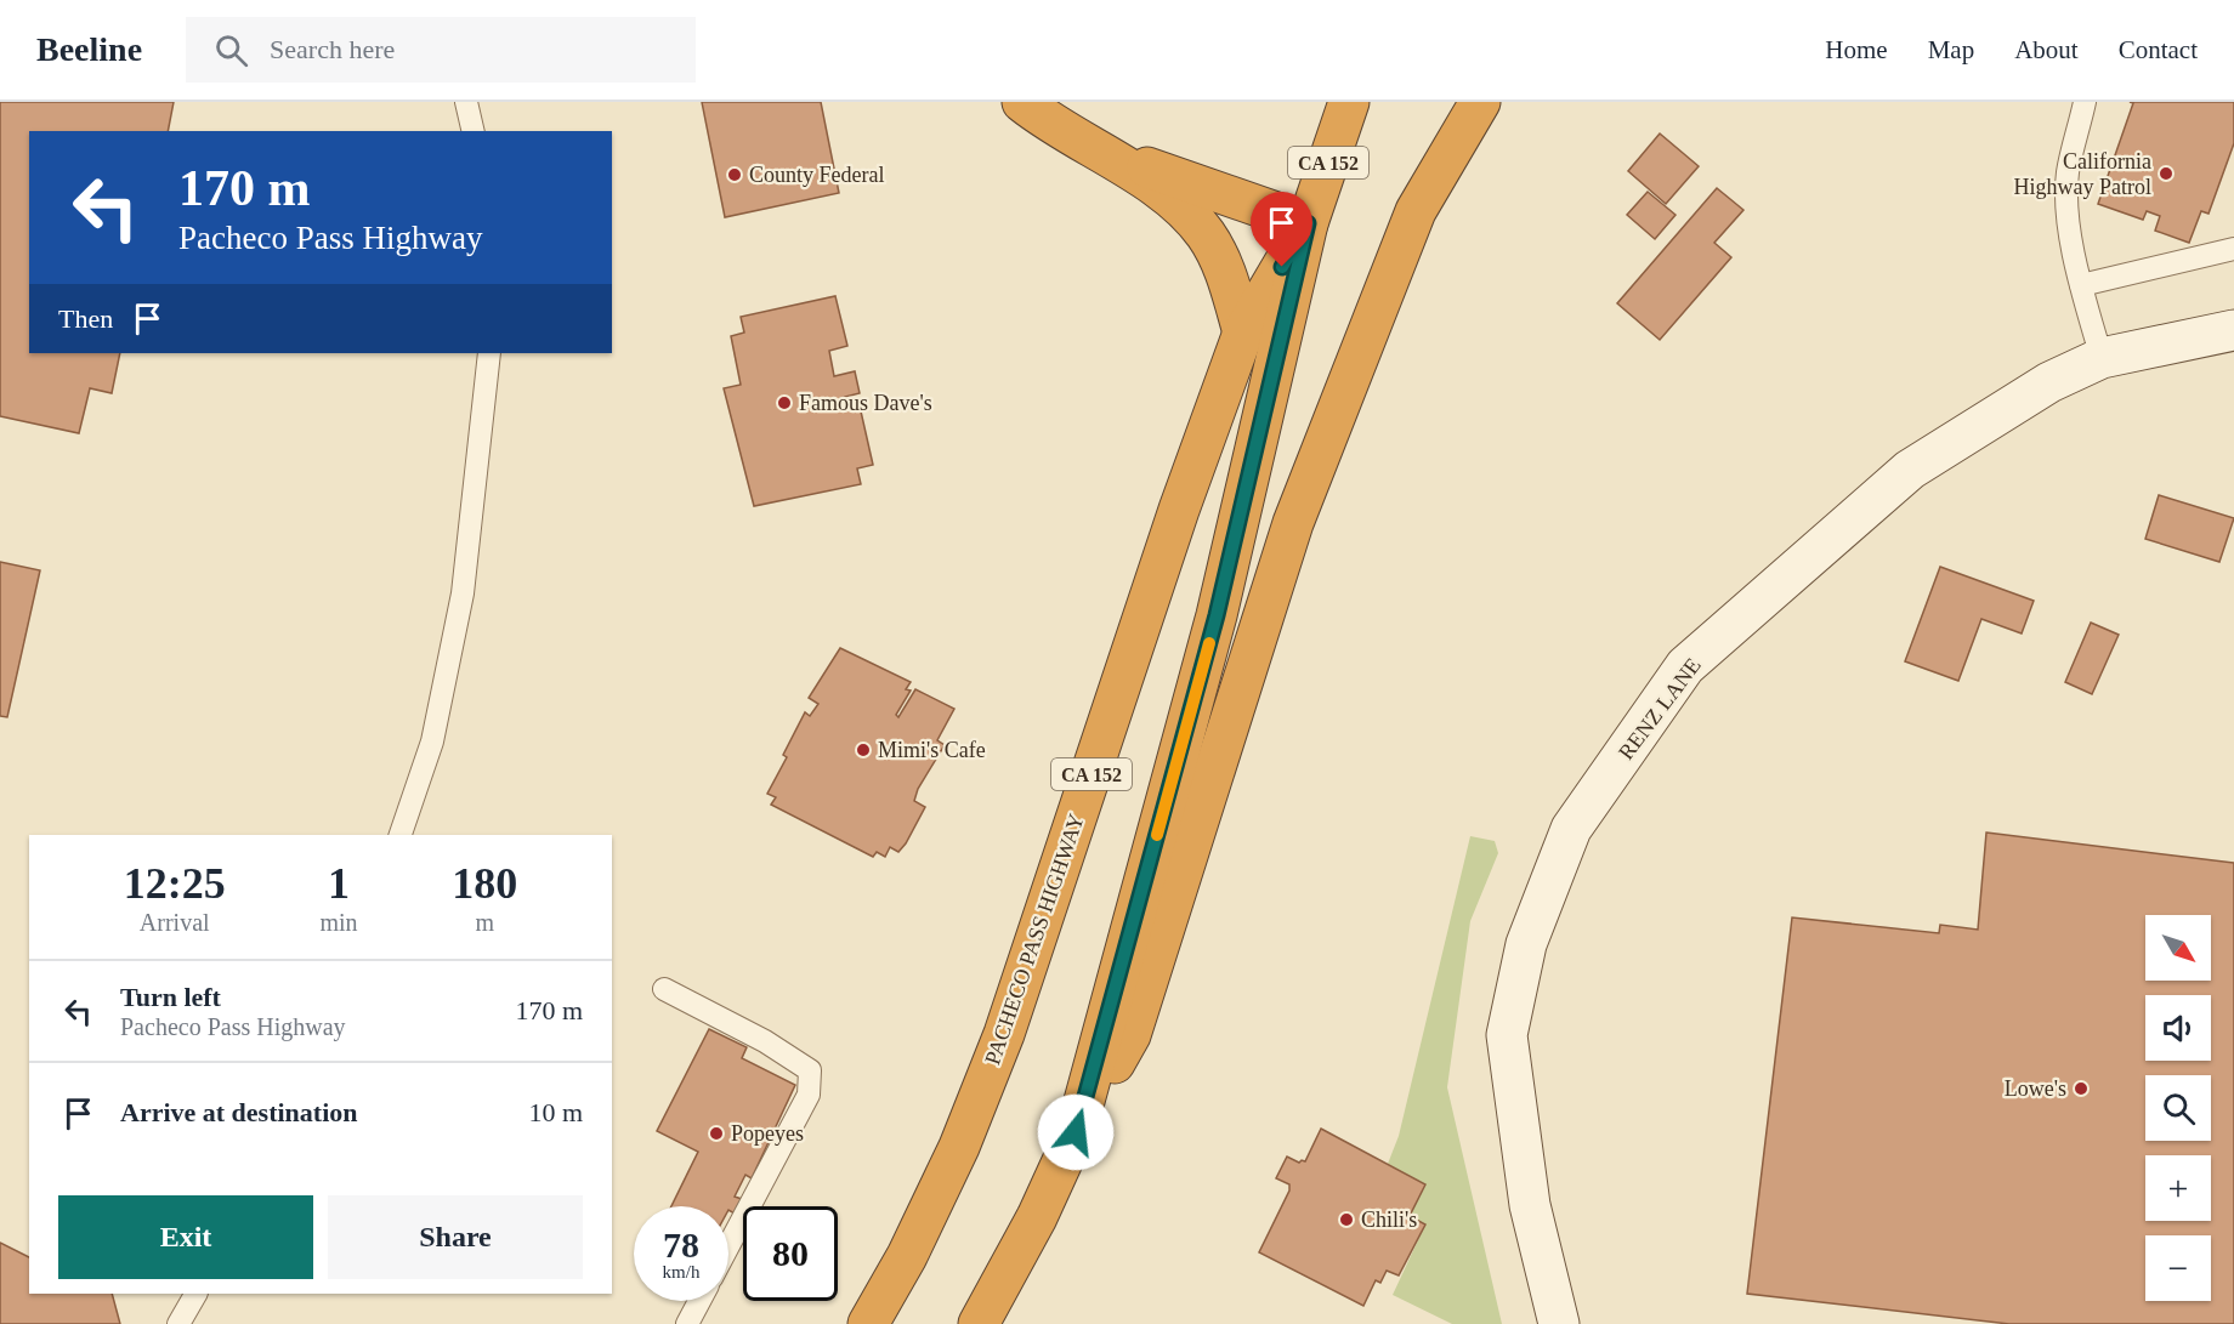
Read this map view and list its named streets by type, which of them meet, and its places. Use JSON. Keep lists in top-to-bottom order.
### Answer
{
  "streets": {
    "highway": ["CA 152", "PACHECO PASS HIGHWAY"],
    "street": ["RENZ LANE"]
  },
  "places": [
    "California Highway Patrol",
    "County Federal",
    "Famous Dave's",
    "Mimi's Cafe",
    "Lowe's",
    "Popeyes",
    "Chili's"
  ],
  "north": "bottom right",
  "page": {
    "header": "Beeline",
    "search": "Search here",
    "nav": [
      "Home",
      "Map",
      "About",
      "Contact"
    ],
    "turn": ["170 m", "Pacheco Pass Highway"],
    "then": "Then",
    "eta": [
      "12:25",
      "Arrival",
      "1",
      "min",
      "180",
      "m"
    ],
    "map_buttons": ["+", "−"],
    "list": [
      {
        "name": "Turn left",
        "note": "Pacheco Pass Highway",
        "value": "170 m"
      },
      {
        "name": "Arrive at destination",
        "value": "10 m"
      }
    ],
    "buttons": ["Exit", "Share"],
    "speed": "78 km/h",
    "limit": "80"
  }
}
